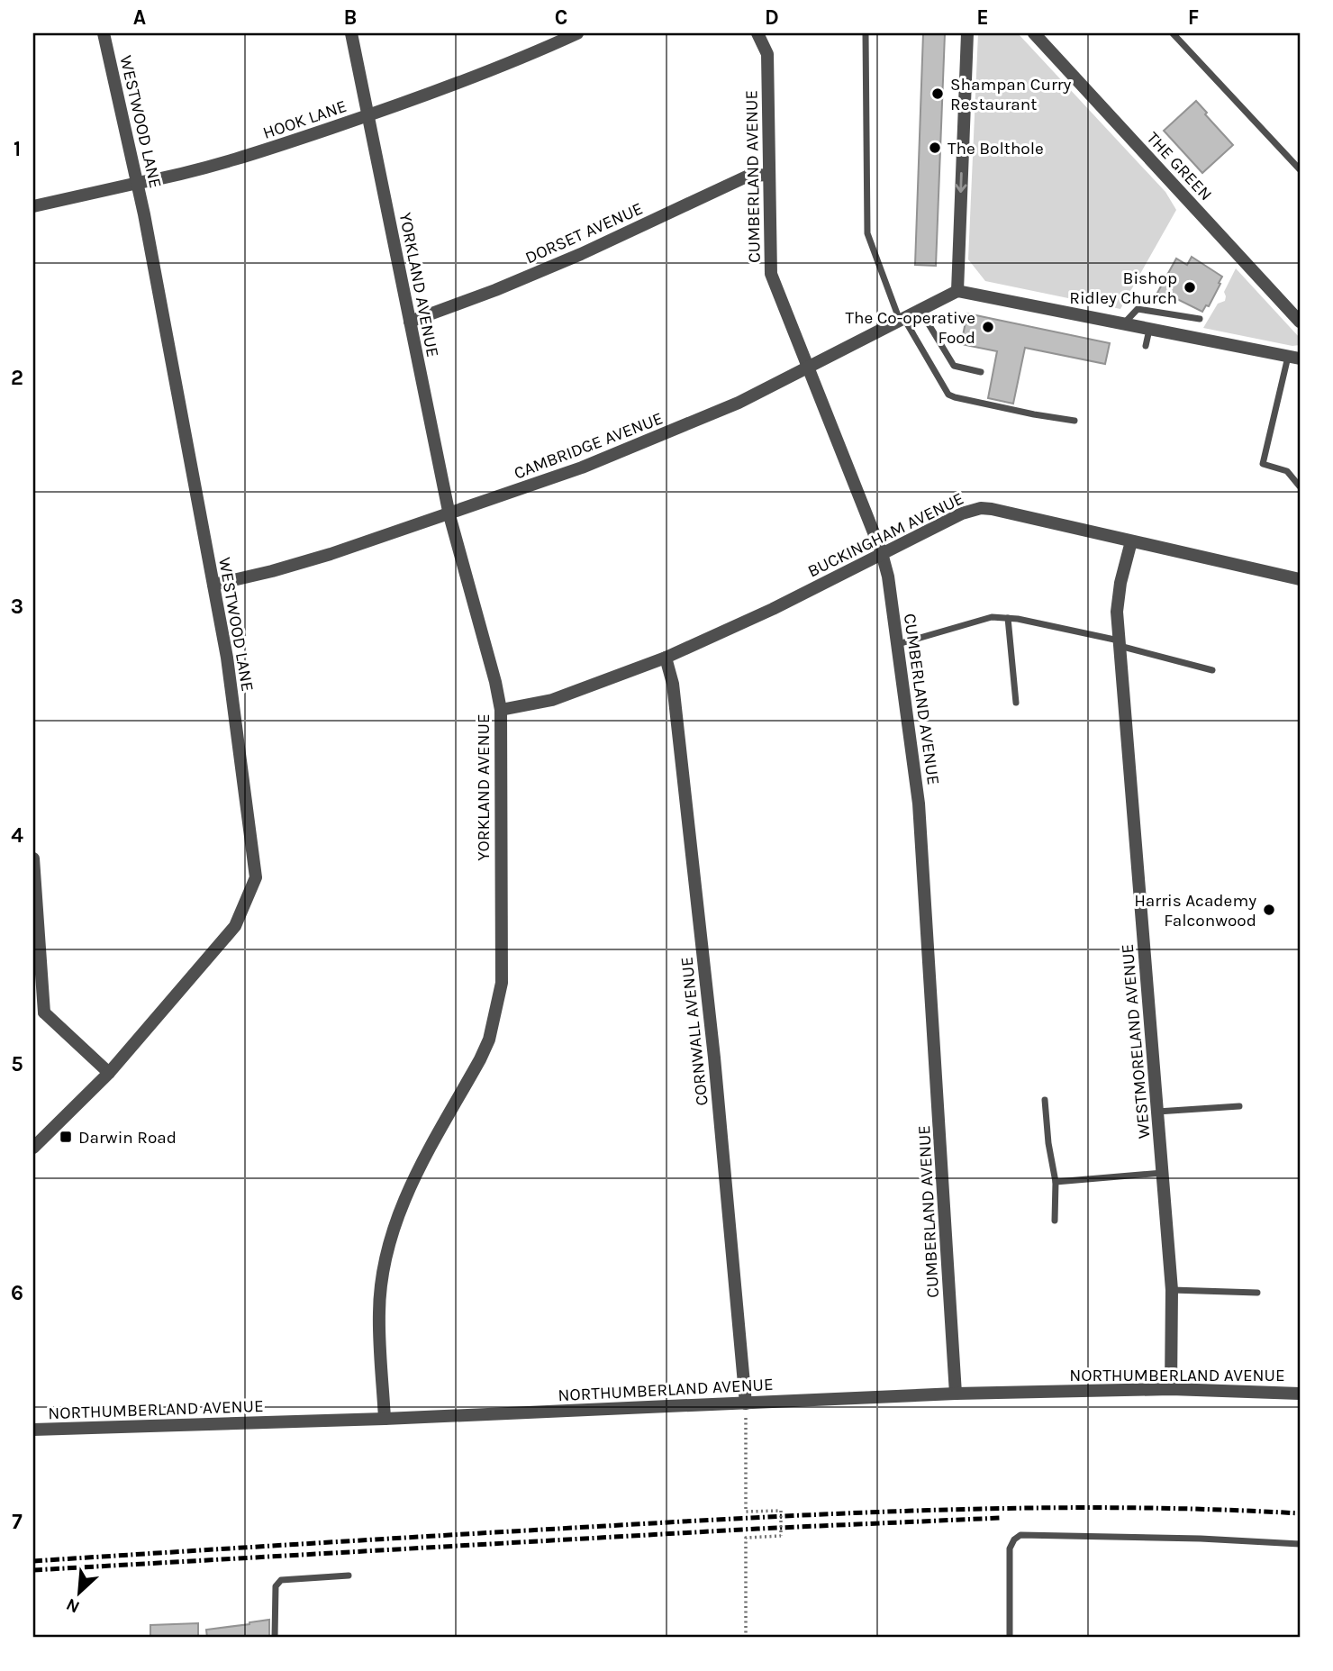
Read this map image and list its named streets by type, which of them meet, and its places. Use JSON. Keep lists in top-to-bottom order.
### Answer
{
  "streets": {
    "street": [
      "HOOK LANE",
      "WESTWOOD LANE",
      "THE GREEN",
      "CUMBERLAND AVENUE",
      "DORSET AVENUE",
      "YORKLAND AVENUE",
      "CAMBRIDGE AVENUE",
      "BUCKINGHAM AVENUE",
      "CORNWALL AVENUE",
      "WESTMORELAND AVENUE",
      "NORTHUMBERLAND AVENUE"
    ]
  },
  "crossings": [
    ["HOOK LANE", "WESTWOOD LANE"],
    ["HOOK LANE", "YORKLAND AVENUE"],
    ["WESTWOOD LANE", "CAMBRIDGE AVENUE"],
    ["CUMBERLAND AVENUE", "DORSET AVENUE"],
    ["CUMBERLAND AVENUE", "CAMBRIDGE AVENUE"],
    ["CUMBERLAND AVENUE", "BUCKINGHAM AVENUE"],
    ["CUMBERLAND AVENUE", "NORTHUMBERLAND AVENUE"],
    ["DORSET AVENUE", "YORKLAND AVENUE"],
    ["YORKLAND AVENUE", "CAMBRIDGE AVENUE"],
    ["YORKLAND AVENUE", "BUCKINGHAM AVENUE"],
    ["YORKLAND AVENUE", "NORTHUMBERLAND AVENUE"],
    ["BUCKINGHAM AVENUE", "CORNWALL AVENUE"],
    ["BUCKINGHAM AVENUE", "WESTMORELAND AVENUE"],
    ["CORNWALL AVENUE", "NORTHUMBERLAND AVENUE"],
    ["WESTMORELAND AVENUE", "NORTHUMBERLAND AVENUE"]
  ],
  "places": {
    "other": [
      "Shampan Curry Restaurant",
      "The Bolthole",
      "Bishop Ridley Church",
      "The Co-operative Food",
      "Harris Academy Falconwood"
    ],
    "transit": ["Darwin Road"]
  },
  "north": "bottom left",
  "grid": {
    "columns": [
      "A",
      "B",
      "C",
      "D",
      "E",
      "F"
    ],
    "rows": [
      "1",
      "2",
      "3",
      "4",
      "5",
      "6",
      "7"
    ]
  }
}
